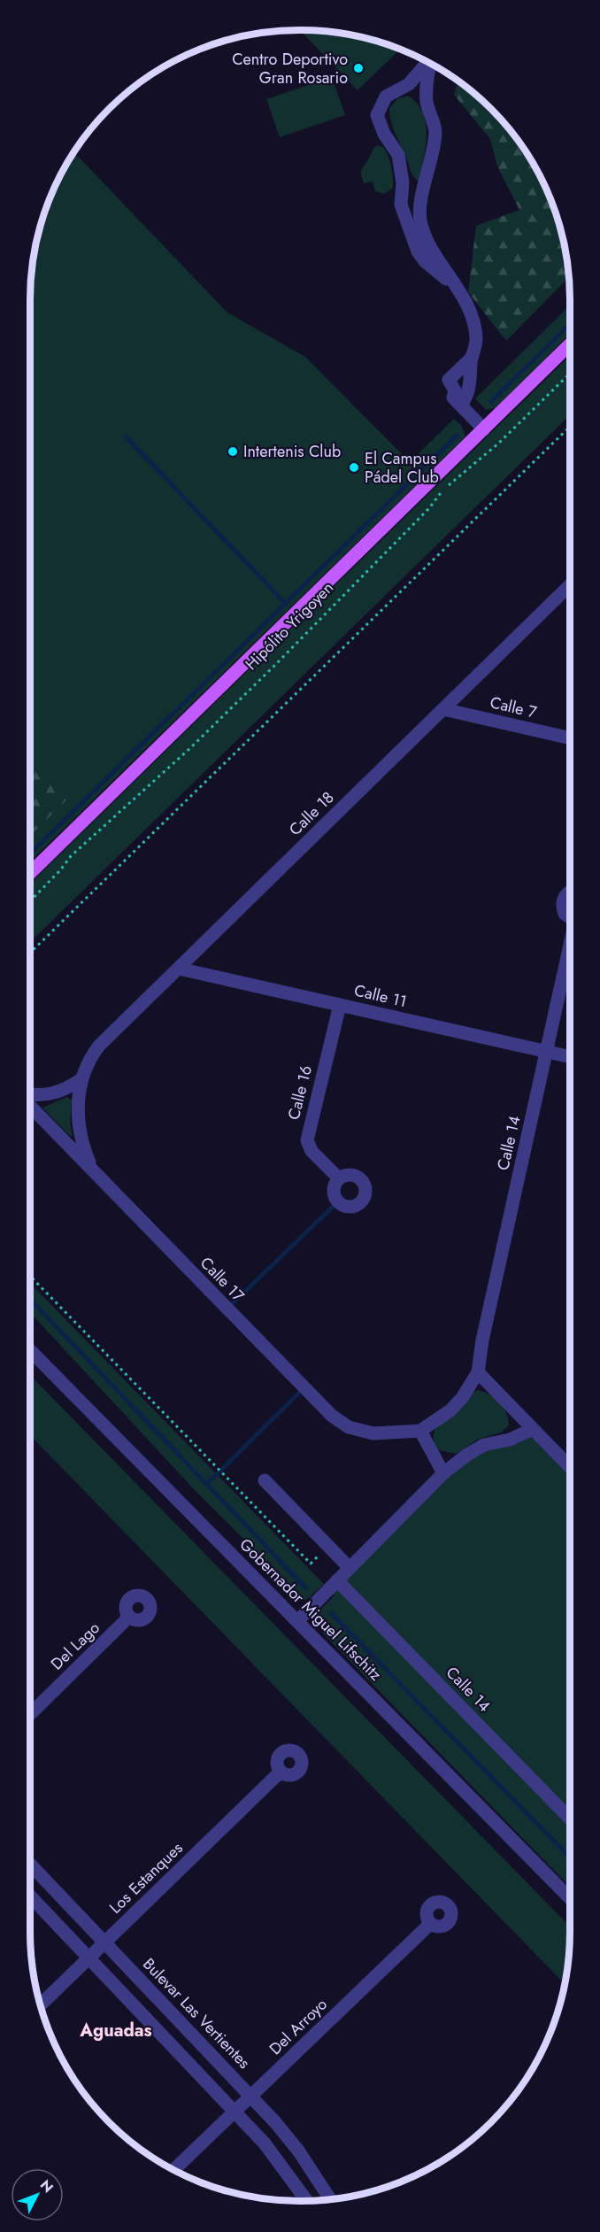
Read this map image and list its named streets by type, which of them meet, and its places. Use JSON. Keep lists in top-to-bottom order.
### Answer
{
  "streets": {
    "main road": ["Hipólito Yrigoyen"],
    "street": [
      "Calle 7",
      "Calle 18",
      "Calle 11",
      "Calle 16",
      "Calle 14",
      "Calle 17",
      "Gobernador Miguel Lifschitz",
      "Del Lago",
      "Los Estanques",
      "Bulevar Las Vertientes",
      "Del Arroyo"
    ]
  },
  "crossings": [
    ["Calle 7", "Calle 18"],
    ["Calle 18", "Calle 11"],
    ["Calle 18", "Calle 17"],
    ["Calle 11", "Calle 16"],
    ["Calle 11", "Calle 14"],
    ["Los Estanques", "Bulevar Las Vertientes"],
    ["Bulevar Las Vertientes", "Del Arroyo"]
  ],
  "districts": ["Aguadas"],
  "places": ["Centro Deportivo Gran Rosario", "Intertenis Club", "El Campus Pádel Club"],
  "north": "top right"
}
